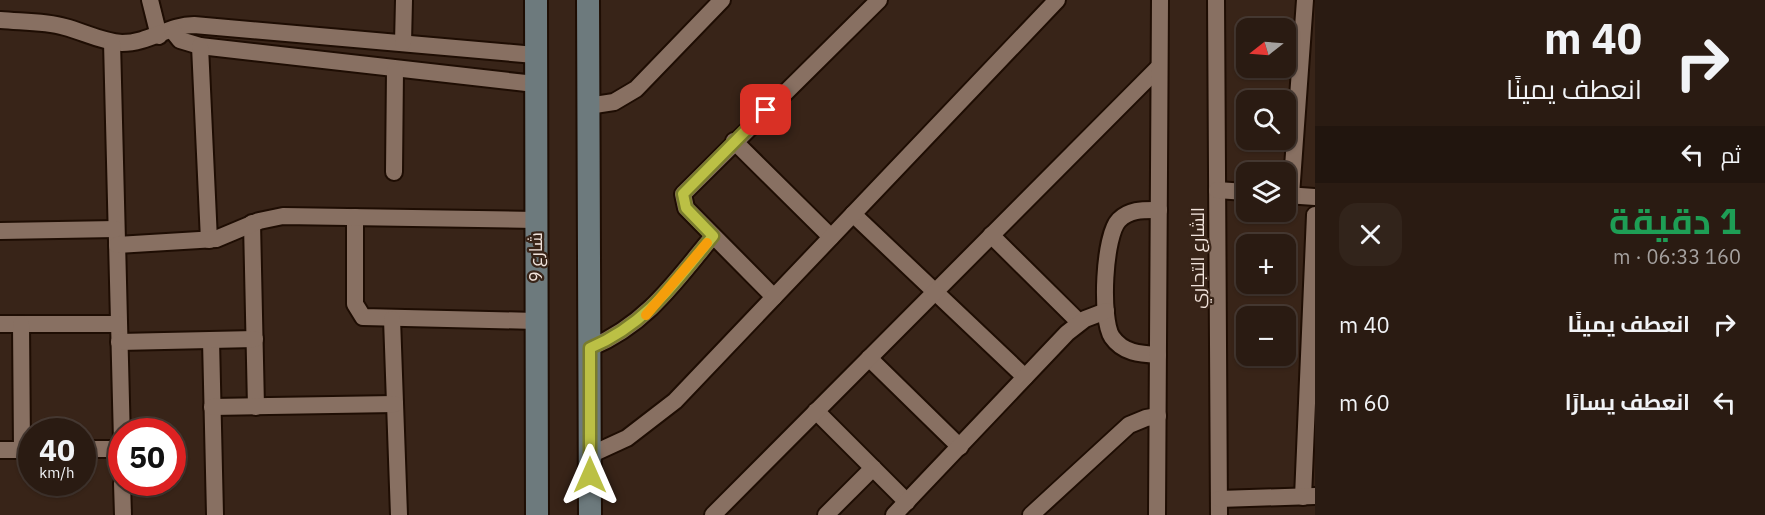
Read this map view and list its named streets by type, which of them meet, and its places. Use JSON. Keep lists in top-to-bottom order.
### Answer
{
  "streets": {
    "main road": ["شارع 9"],
    "street": ["الشارع التجاري"]
  },
  "north": "left",
  "page": {
    "turn": ["40 m", "انعطف يمينًا"],
    "map_buttons": ["+", "−"],
    "then": "ثم",
    "heading": ["1 دقيقة", "160 m · 06:33"],
    "list": [
      {
        "name": "انعطف يمينًا",
        "value": "40 m"
      },
      {
        "name": "انعطف يسارًا",
        "value": "60 m"
      }
    ],
    "speed": "40 km/h",
    "limit": "50"
  }
}
